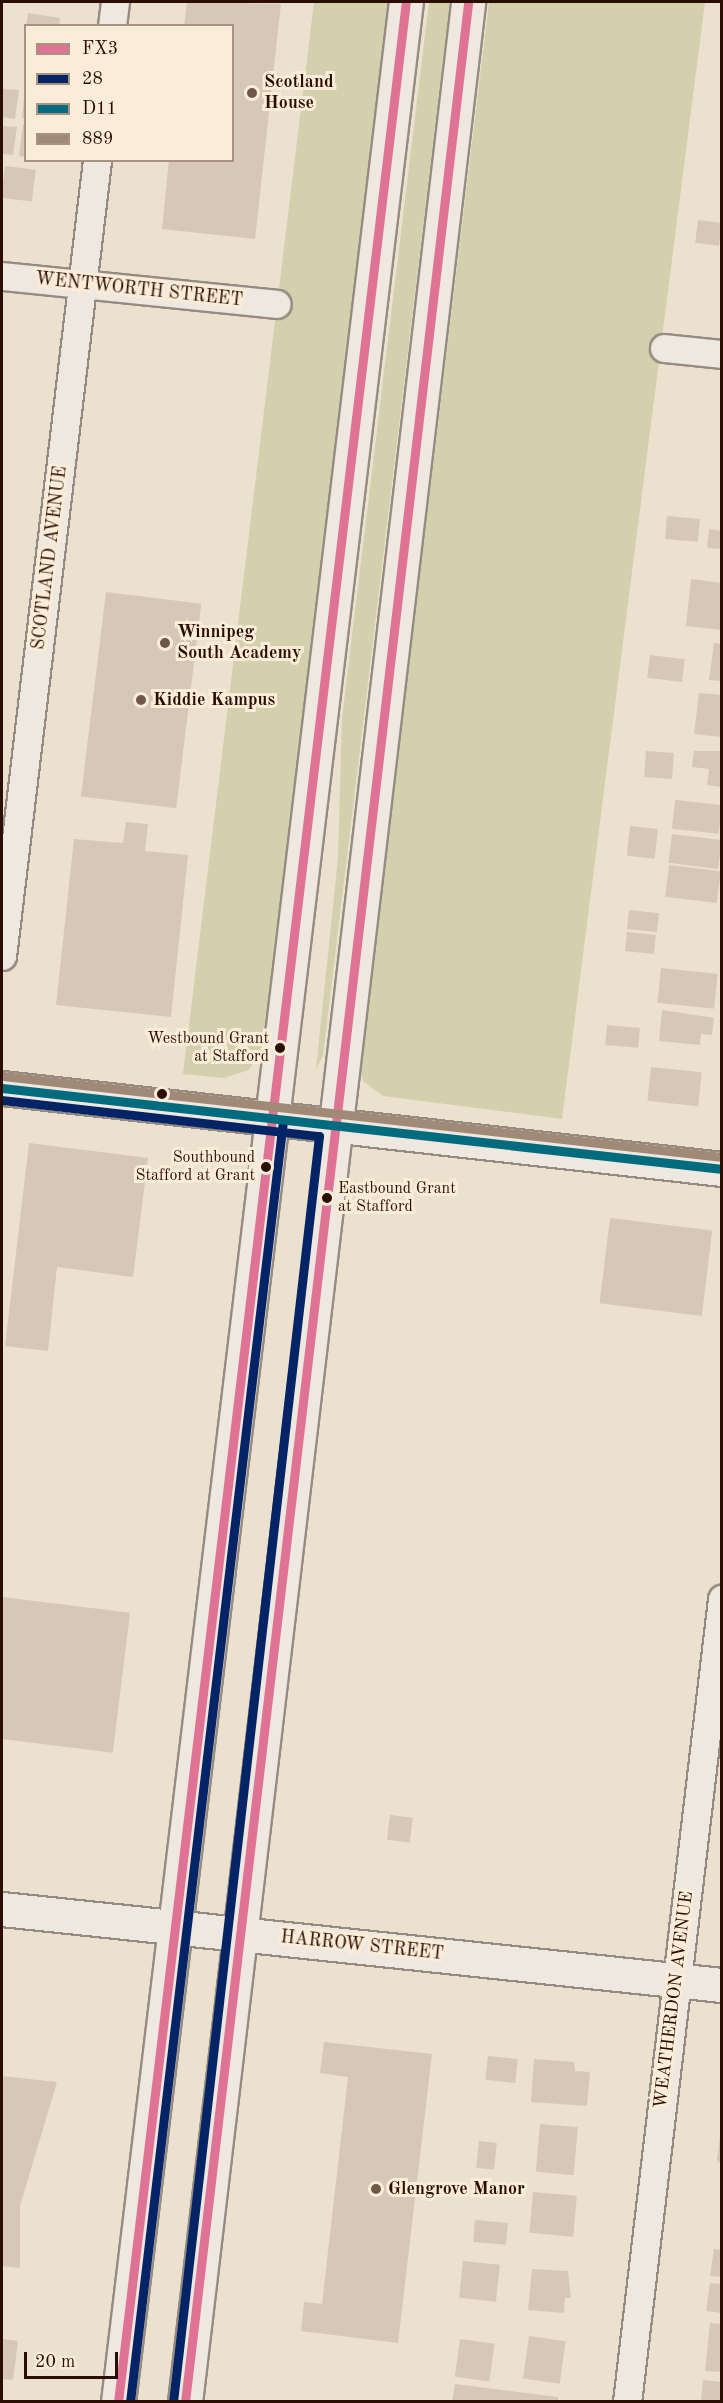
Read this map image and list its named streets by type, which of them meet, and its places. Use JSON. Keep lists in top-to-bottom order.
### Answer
{
  "streets": {
    "main road": ["HARROW STREET"],
    "street": ["WENTWORTH STREET", "SCOTLAND AVENUE", "WEATHERDON AVENUE"]
  },
  "crossings": [
    ["WENTWORTH STREET", "SCOTLAND AVENUE"],
    ["HARROW STREET", "WEATHERDON AVENUE"]
  ],
  "places": [
    "Scotland House",
    "Winnipeg South Academy",
    "Kiddie Kampus",
    "Westbound Grant at Stafford",
    "Southbound Stafford at Grant",
    "Eastbound Grant at Stafford",
    "Glengrove Manor"
  ],
  "lines": [
    "transit line FX3",
    "transit line 889",
    "transit line D11",
    "transit line 28"
  ],
  "legend": [
    "FX3",
    "28",
    "D11",
    "889"
  ],
  "scale_bar": "20 m"
}
